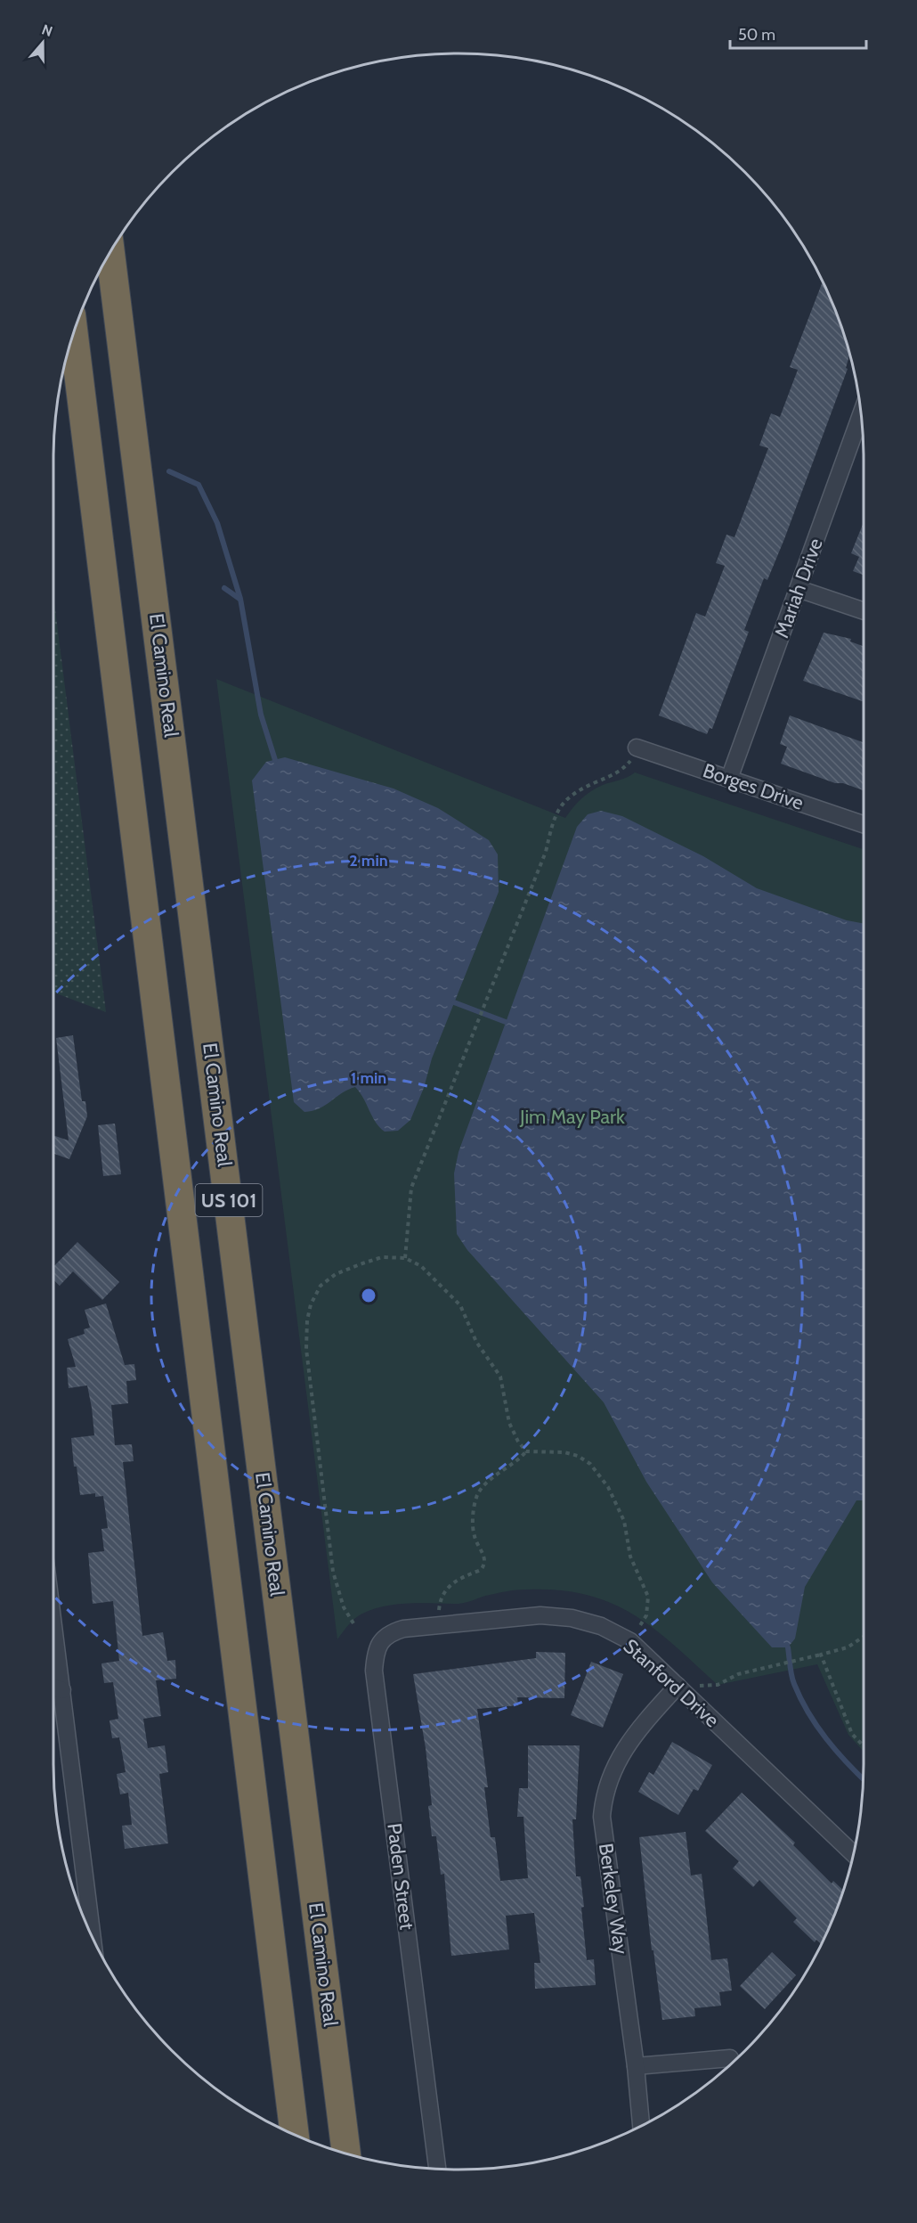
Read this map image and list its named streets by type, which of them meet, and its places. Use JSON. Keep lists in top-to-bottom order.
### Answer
{
  "streets": {
    "highway": ["El Camino Real", "US 101"],
    "street": [
      "Mariah Drive",
      "Borges Drive",
      "Stanford Drive",
      "Paden Street",
      "Berkeley Way"
    ]
  },
  "crossings": [
    ["Mariah Drive", "Borges Drive"],
    ["Stanford Drive", "Paden Street"],
    ["Stanford Drive", "Berkeley Way"]
  ],
  "parks": ["Jim May Park"],
  "scale_bar": "50 m",
  "north": "top",
  "rings": ["2 min", "1 min"]
}
